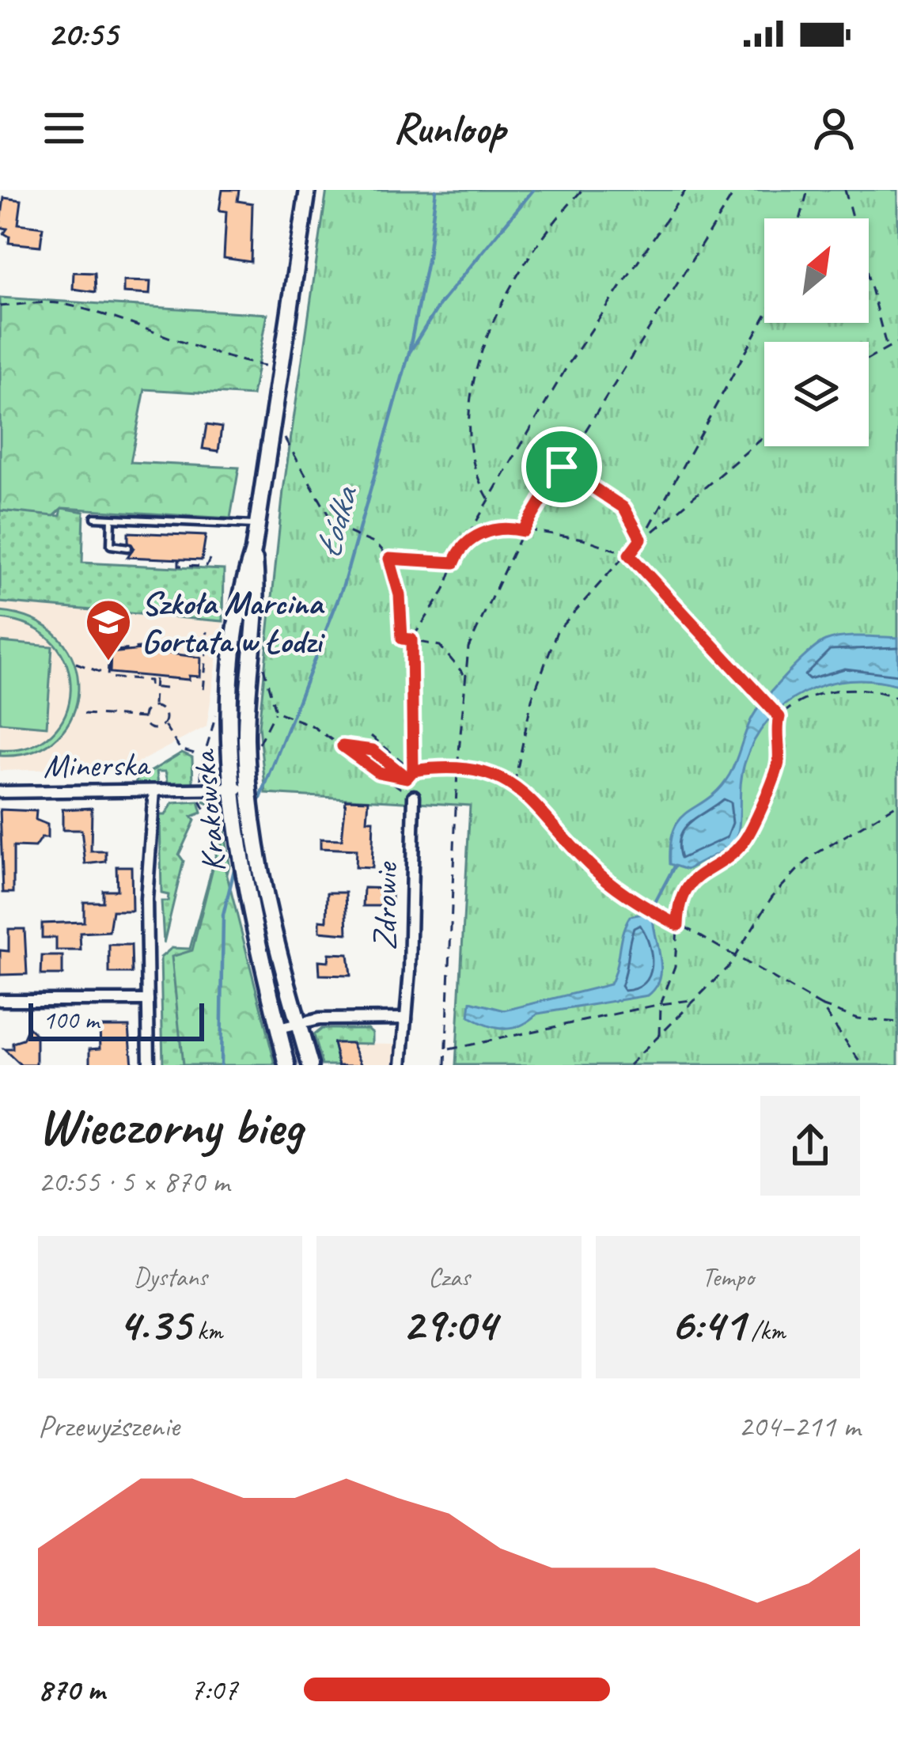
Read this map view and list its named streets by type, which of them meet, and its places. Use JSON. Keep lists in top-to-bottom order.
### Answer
{
  "streets": {
    "main road": ["Krakowska"],
    "street": ["Minerska", "Zdrowie"]
  },
  "crossings": [
    ["Minerska", "Krakowska"]
  ],
  "water": ["Łódka"],
  "places": {
    "school or university": ["Szkoła Marcina Gortata w Łodzi"]
  },
  "scale_bar": "100 m",
  "north": "top right",
  "page": {
    "status": "20:55",
    "header": "Runloop",
    "scale": "100 m",
    "heading": ["Wieczorny bieg", "20:55 · 5 × 870 m"],
    "stats": [
      ["Dystans", "4.35 km"],
      ["Czas", "29:04"],
      ["Tempo", "6:41 /km"]
    ],
    "chart": ["Przewyższenie", "204–211 m"],
    "list": [
      {
        "name": "870 m",
        "note": "7:07"
      }
    ]
  }
}
